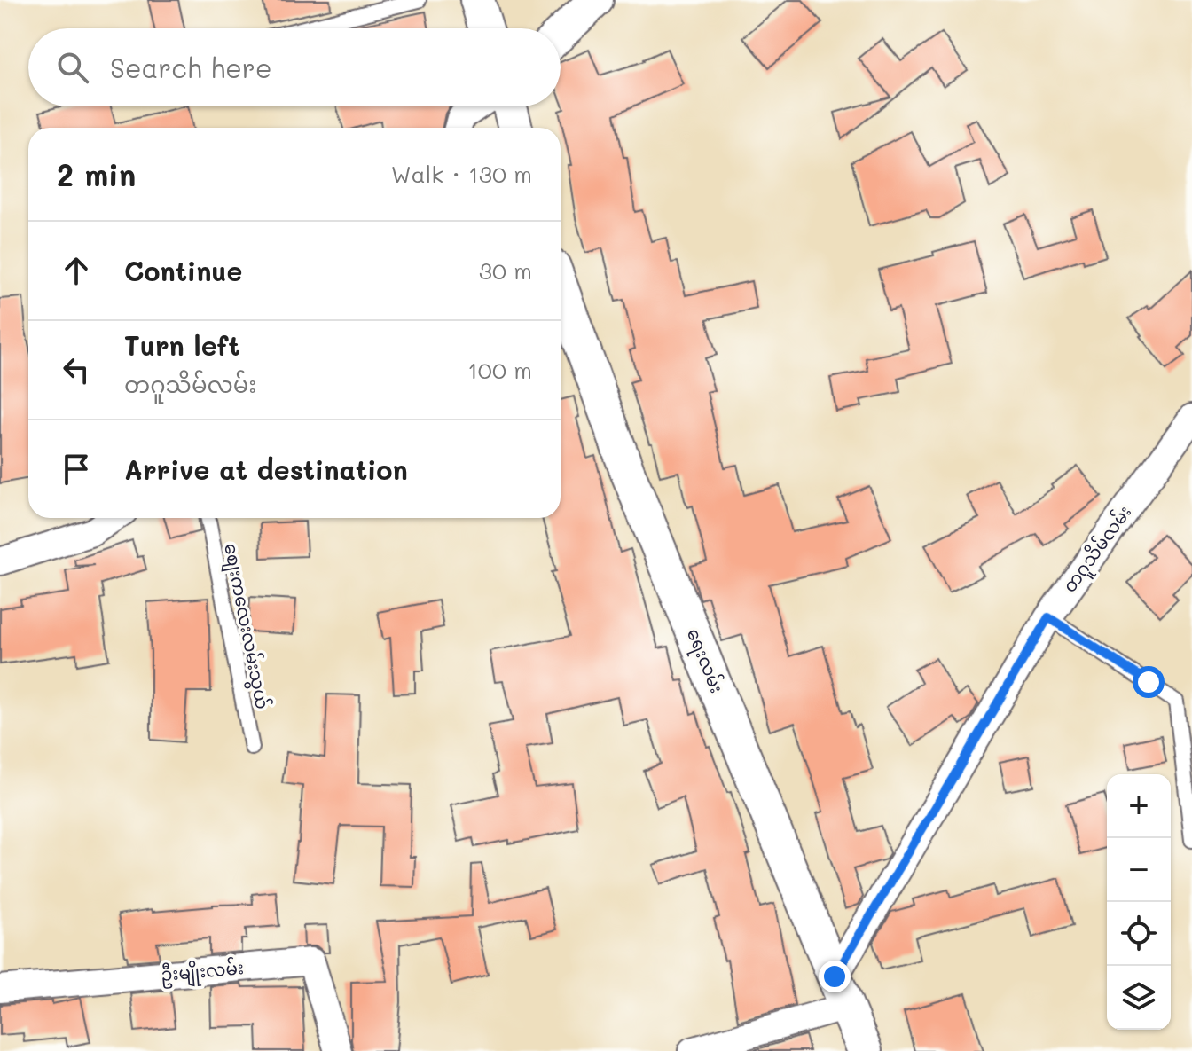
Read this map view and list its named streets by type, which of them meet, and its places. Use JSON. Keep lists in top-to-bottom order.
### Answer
{
  "streets": {
    "street": ["တဂူသိမ်လမ်း", "ရေးလမ်း", "ဦးမျိုးလမ်း"],
    "lane": ["စျေးကလေးလမ်းသွယ်"]
  },
  "crossings": [
    ["တဂူသိမ်လမ်း", "ရေးလမ်း"]
  ],
  "page": {
    "search": "Search here",
    "heading": ["2 min", "Walk · 130 m"],
    "list": [
      ["Continue", "30 m"],
      ["Turn left", "တဂူသိမ်လမ်း", "100 m"],
      "Arrive at destination"
    ],
    "map_buttons": ["+", "−"]
  }
}
